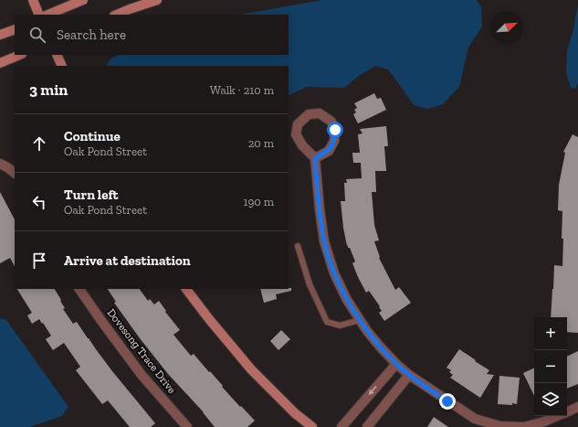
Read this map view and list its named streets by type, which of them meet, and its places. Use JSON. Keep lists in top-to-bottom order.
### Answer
{
  "streets": {
    "street": ["Dovesong Trace Drive"]
  },
  "north": "top right",
  "page": {
    "search": "Search here",
    "heading": ["3 min", "Walk · 210 m"],
    "list": [
      ["Continue", "Oak Pond Street", "20 m"],
      ["Turn left", "Oak Pond Street", "190 m"],
      "Arrive at destination"
    ],
    "map_buttons": ["+", "−"]
  }
}
